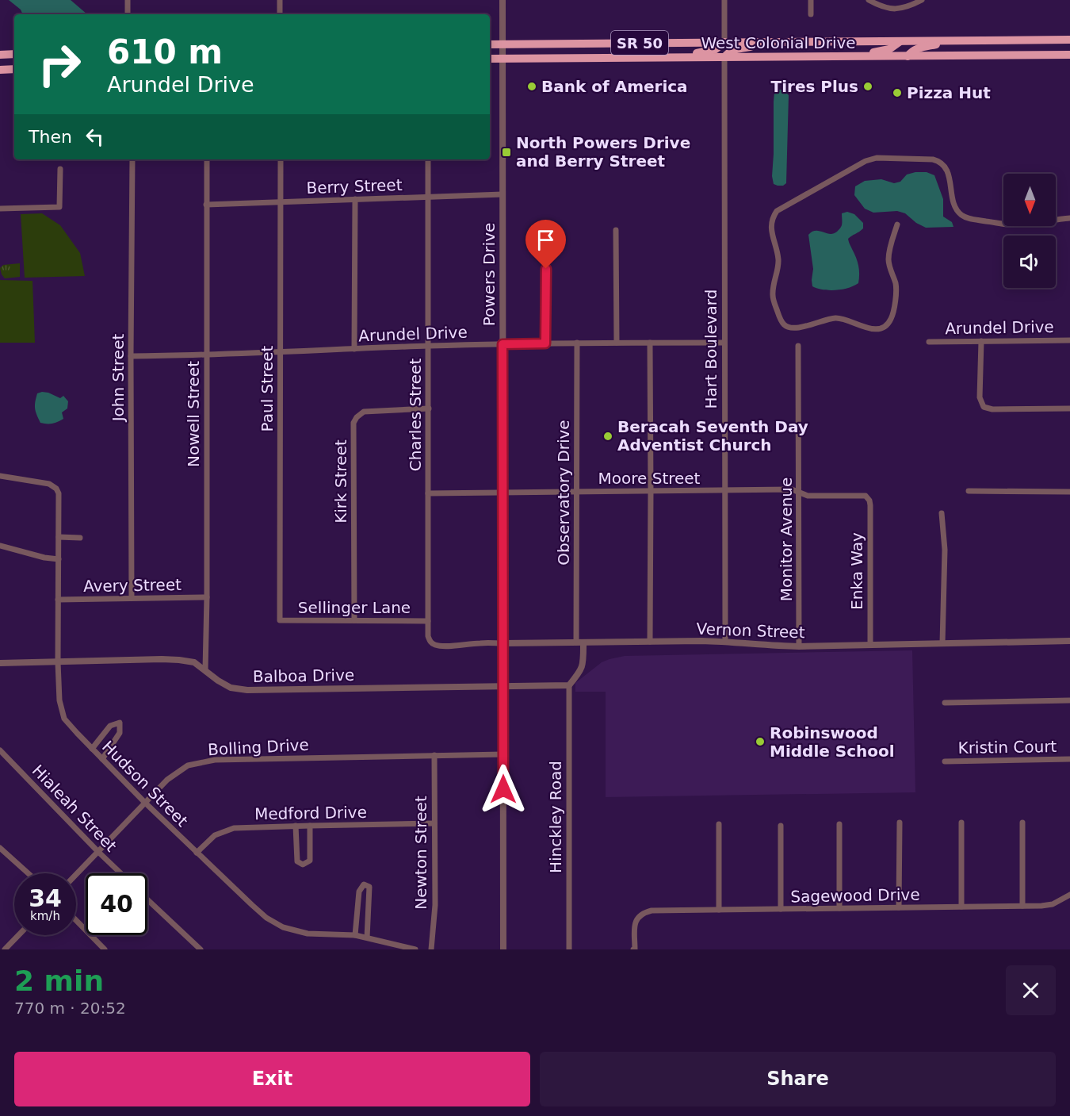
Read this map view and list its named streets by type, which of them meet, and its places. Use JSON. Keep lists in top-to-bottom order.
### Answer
{
  "streets": {
    "highway": ["SR 50", "West Colonial Drive"],
    "street": [
      "Berry Street",
      "Powers Drive",
      "Arundel Drive",
      "Hart Boulevard",
      "John Street",
      "Paul Street",
      "Nowell Street",
      "Charles Street",
      "Moore Street",
      "Kirk Street",
      "Observatory Drive",
      "Monitor Avenue",
      "Enka Way",
      "Avery Street",
      "Sellinger Lane",
      "Vernon Street",
      "Balboa Drive",
      "Bolling Drive",
      "Kristin Court",
      "Hudson Street",
      "Hialeah Street",
      "Medford Drive",
      "Hinckley Road",
      "Newton Street",
      "Sagewood Drive"
    ]
  },
  "crossings": [
    ["West Colonial Drive", "Powers Drive"],
    ["West Colonial Drive", "Hart Boulevard"],
    ["Berry Street", "Powers Drive"],
    ["Berry Street", "Paul Street"],
    ["Berry Street", "Nowell Street"],
    ["Berry Street", "Charles Street"],
    ["Powers Drive", "Arundel Drive"],
    ["Powers Drive", "Moore Street"],
    ["Powers Drive", "Vernon Street"],
    ["Powers Drive", "Balboa Drive"],
    ["Powers Drive", "Bolling Drive"],
    ["Arundel Drive", "Hart Boulevard"],
    ["Arundel Drive", "John Street"],
    ["Arundel Drive", "Paul Street"],
    ["Arundel Drive", "Nowell Street"],
    ["Arundel Drive", "Charles Street"],
    ["Arundel Drive", "Observatory Drive"],
    ["Hart Boulevard", "Moore Street"],
    ["Hart Boulevard", "Vernon Street"],
    ["John Street", "Avery Street"],
    ["Paul Street", "Sellinger Lane"],
    ["Nowell Street", "Avery Street"],
    ["Nowell Street", "Balboa Drive"],
    ["Charles Street", "Moore Street"],
    ["Charles Street", "Kirk Street"],
    ["Charles Street", "Sellinger Lane"],
    ["Charles Street", "Vernon Street"],
    ["Moore Street", "Observatory Drive"],
    ["Moore Street", "Monitor Avenue"],
    ["Moore Street", "Enka Way"],
    ["Kirk Street", "Sellinger Lane"],
    ["Observatory Drive", "Vernon Street"],
    ["Monitor Avenue", "Vernon Street"],
    ["Enka Way", "Vernon Street"],
    ["Avery Street", "Hudson Street"],
    ["Balboa Drive", "Hudson Street"],
    ["Balboa Drive", "Hinckley Road"],
    ["Bolling Drive", "Hudson Street"],
    ["Bolling Drive", "Hialeah Street"],
    ["Bolling Drive", "Newton Street"],
    ["Hudson Street", "Medford Drive"],
    ["Medford Drive", "Newton Street"]
  ],
  "places": {
    "other": [
      "Bank of America",
      "Tires Plus",
      "Pizza Hut",
      "Beracah Seventh Day Adventist Church",
      "Robinswood Middle School"
    ],
    "transit": ["North Powers Drive and Berry Street"]
  },
  "north": "bottom",
  "page": {
    "turn": ["610 m", "Arundel Drive"],
    "then": "Then",
    "speed": "34 km/h",
    "limit": "40",
    "heading": ["2 min", "770 m · 20:52"],
    "buttons": ["Exit", "Share"]
  }
}
